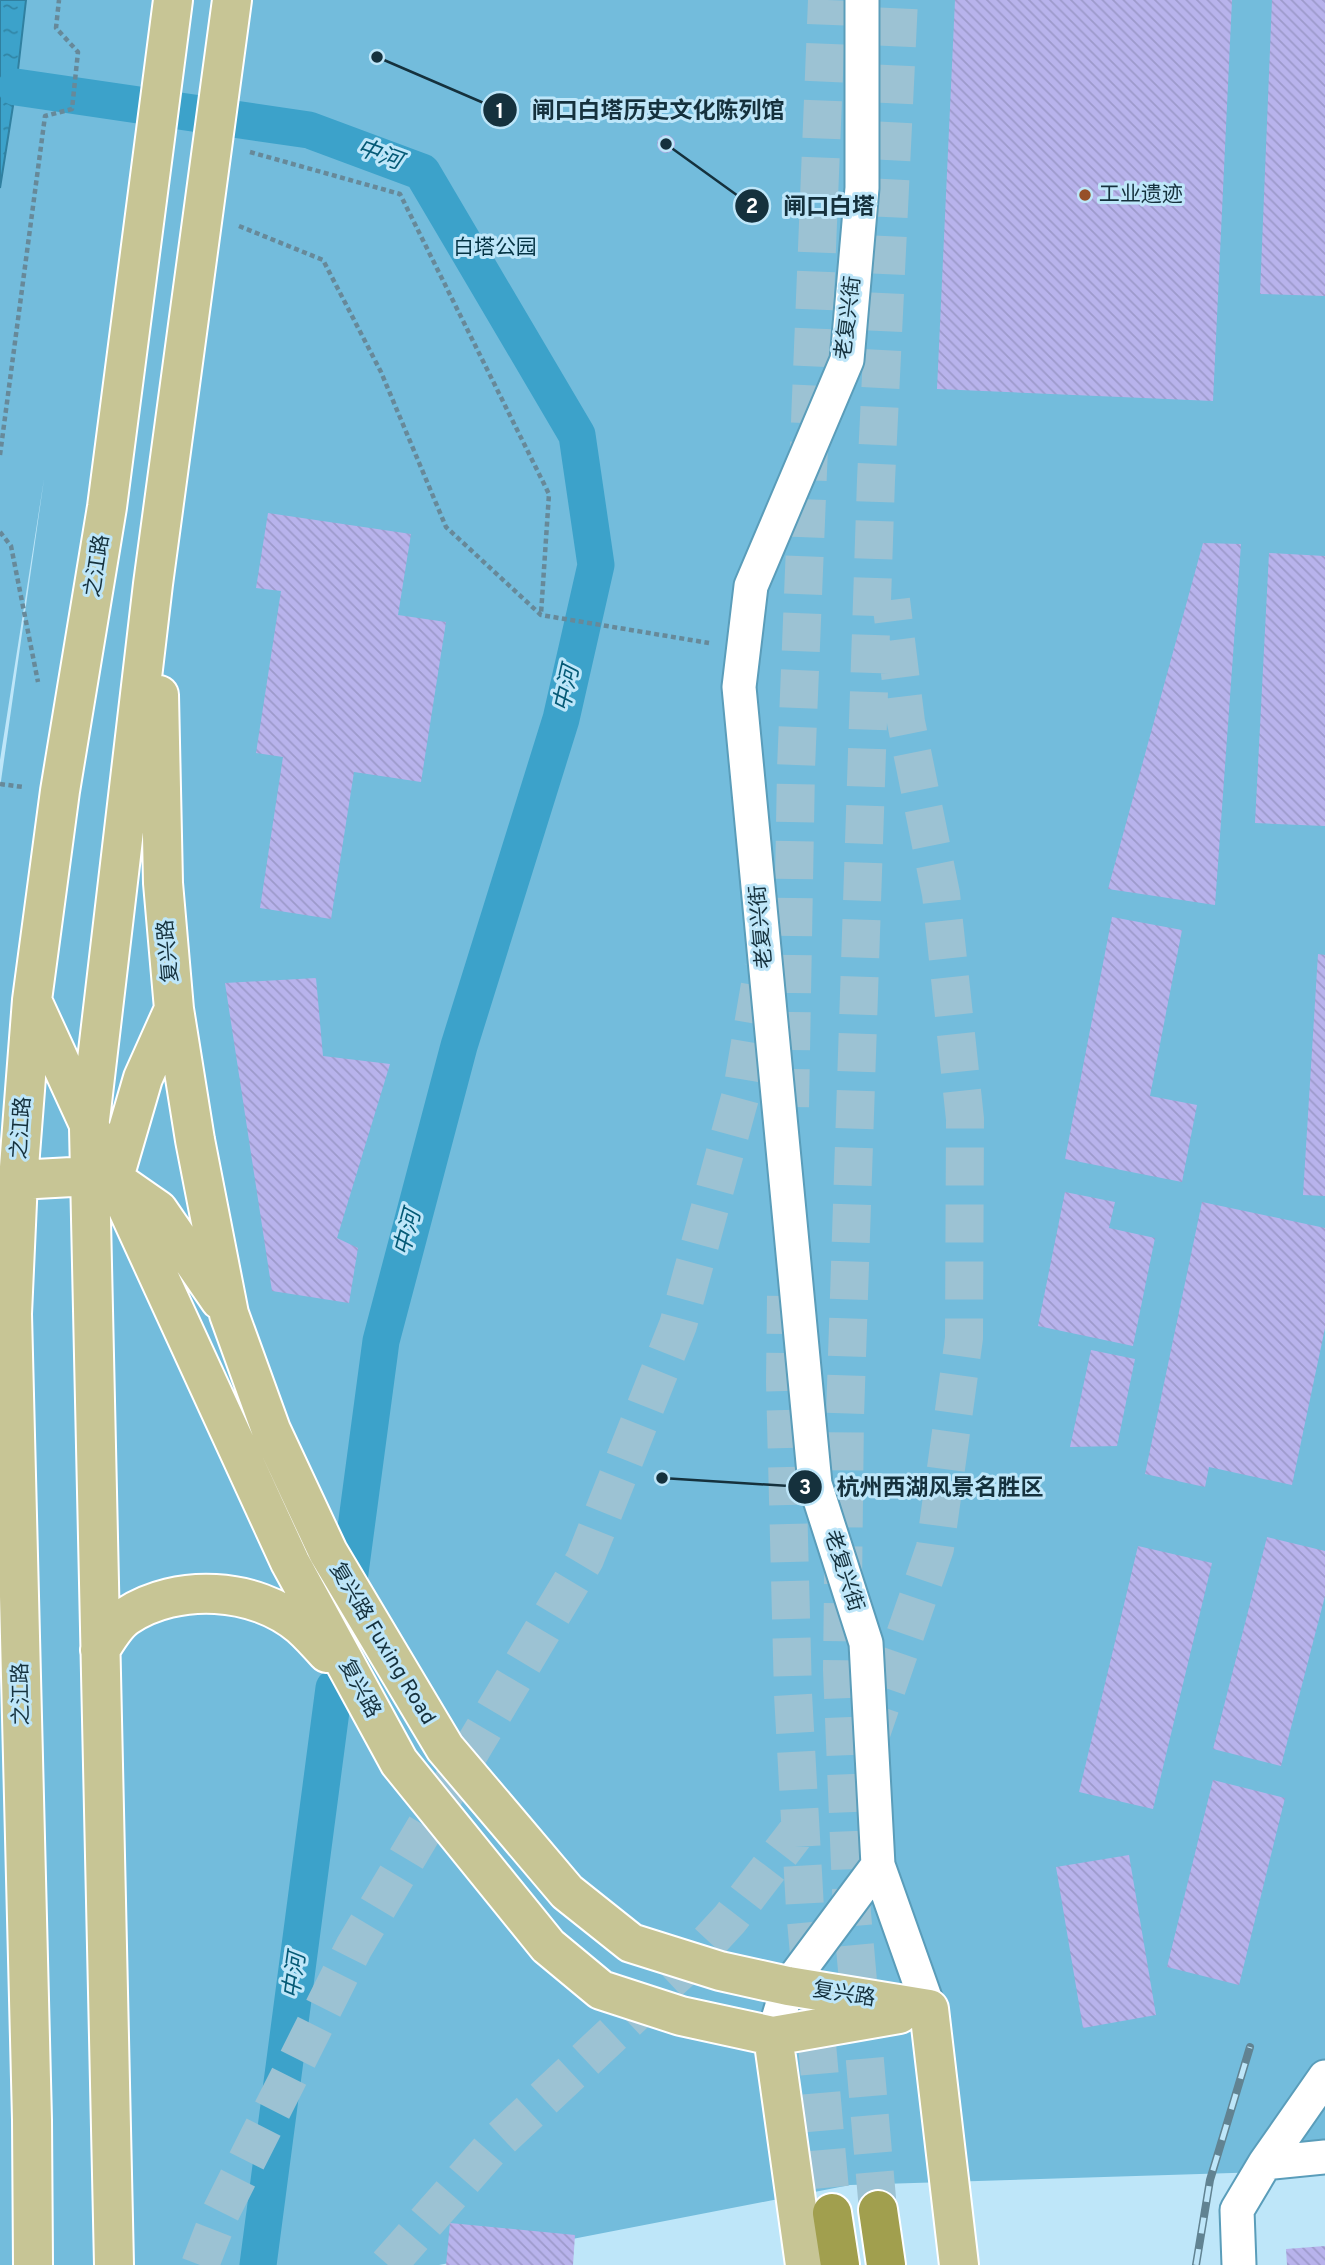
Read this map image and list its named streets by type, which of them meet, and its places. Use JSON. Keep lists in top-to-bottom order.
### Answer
{
  "streets": {
    "main road": ["之江路", "复兴路", "复兴路 Fuxing Road"],
    "street": ["老复兴街"]
  },
  "crossings": [
    ["老复兴街", "复兴路"],
    ["之江路", "复兴路"],
    ["复兴路", "复兴路 Fuxing Road"]
  ],
  "water": ["中河"],
  "parks": ["白塔公园"],
  "places": [
    "闸口白塔历史文化陈列馆",
    "闸口白塔",
    "工业遗迹",
    "杭州西湖风景名胜区"
  ]
}
